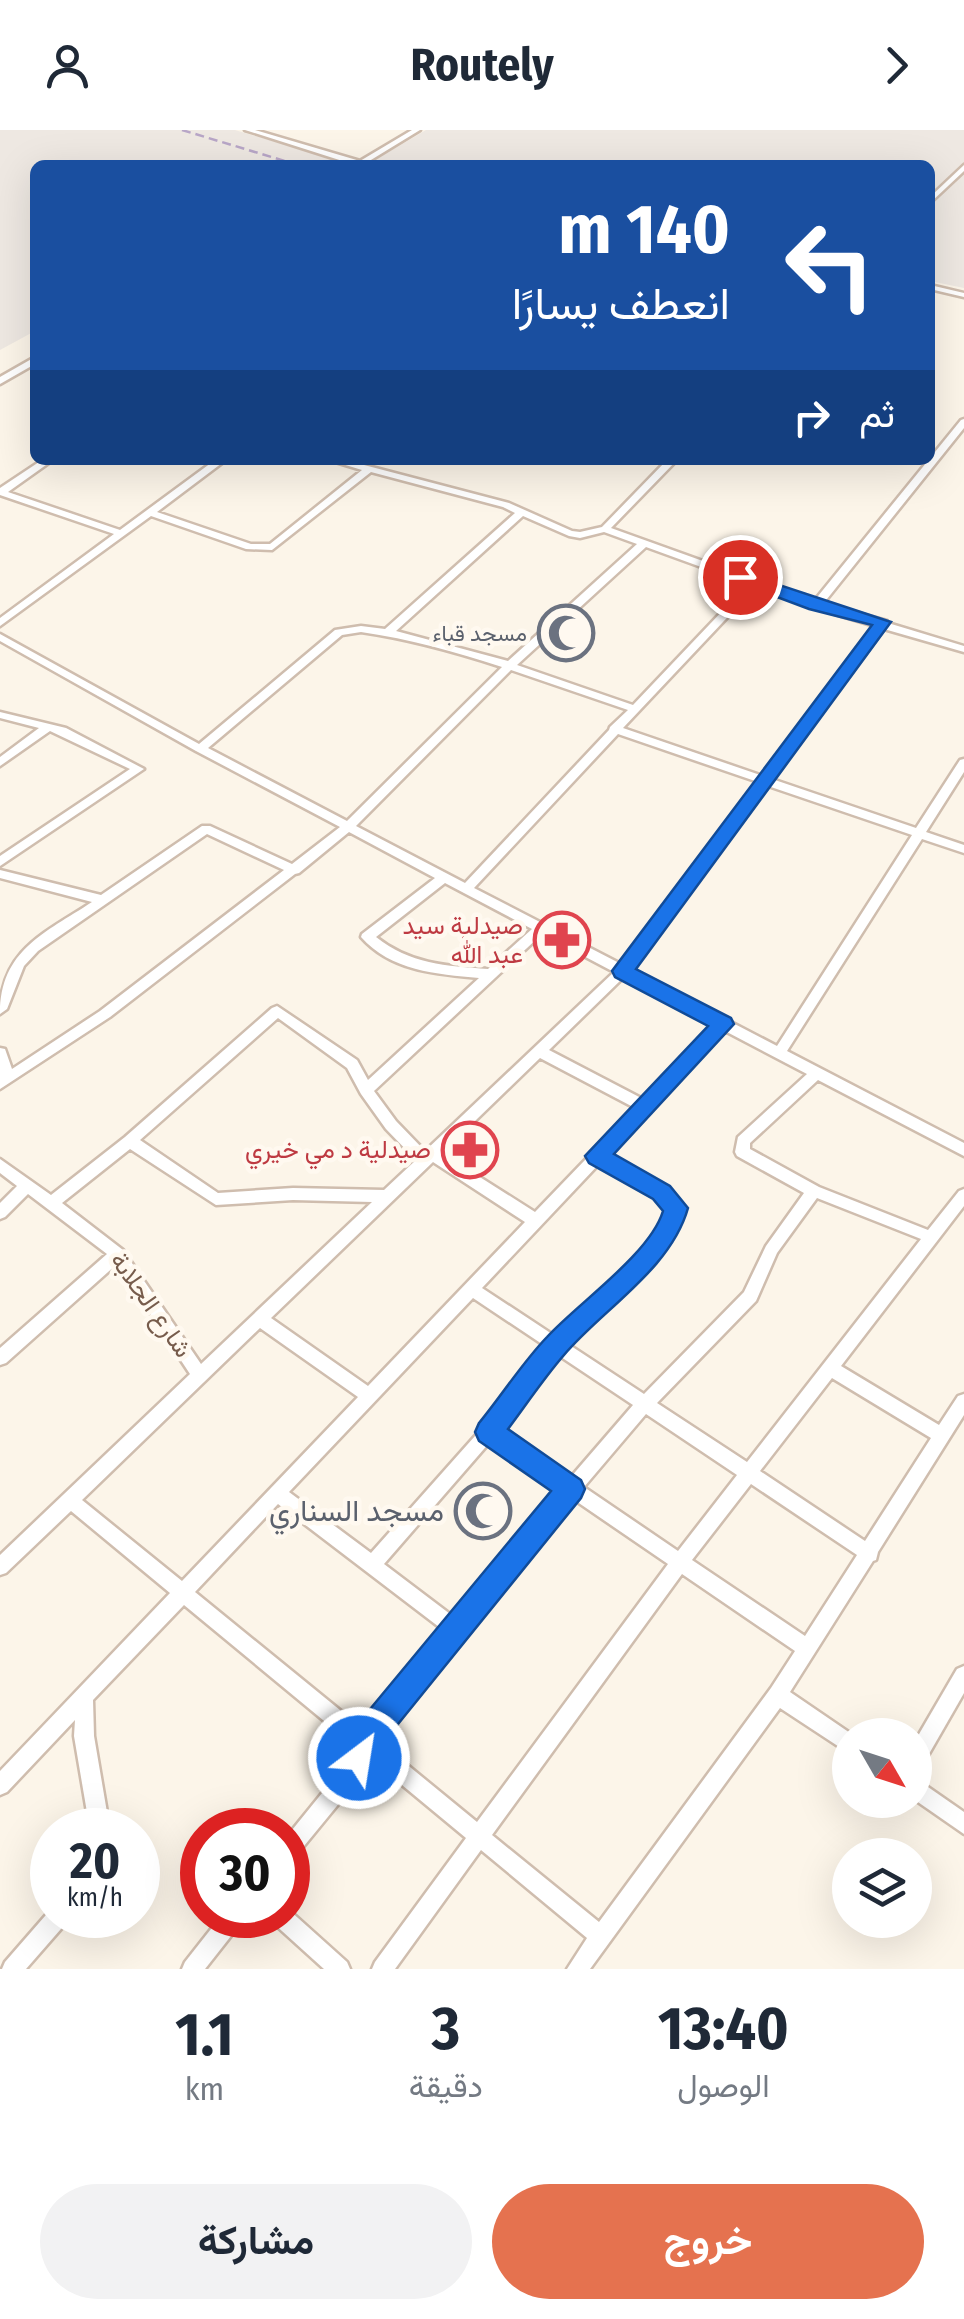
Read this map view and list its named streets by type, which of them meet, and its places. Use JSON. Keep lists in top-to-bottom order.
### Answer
{
  "streets": {
    "street": ["شارع الجلابة"]
  },
  "places": {
    "mosque": ["مسجد قباء", "مسجد السناري"],
    "pharmacy": ["صيدلية سيد عبد الله", "صيدلية د مي خيري"]
  },
  "north": "bottom right",
  "page": {
    "header": "Routely",
    "turn": ["140 m", "انعطف يسارًا"],
    "then": "ثم",
    "speed": "20 km/h",
    "limit": "30",
    "eta": [
      "13:40",
      "الوصول",
      "3",
      "دقيقة",
      "1.1",
      "km"
    ],
    "buttons": ["خروج", "مشاركة"]
  }
}
